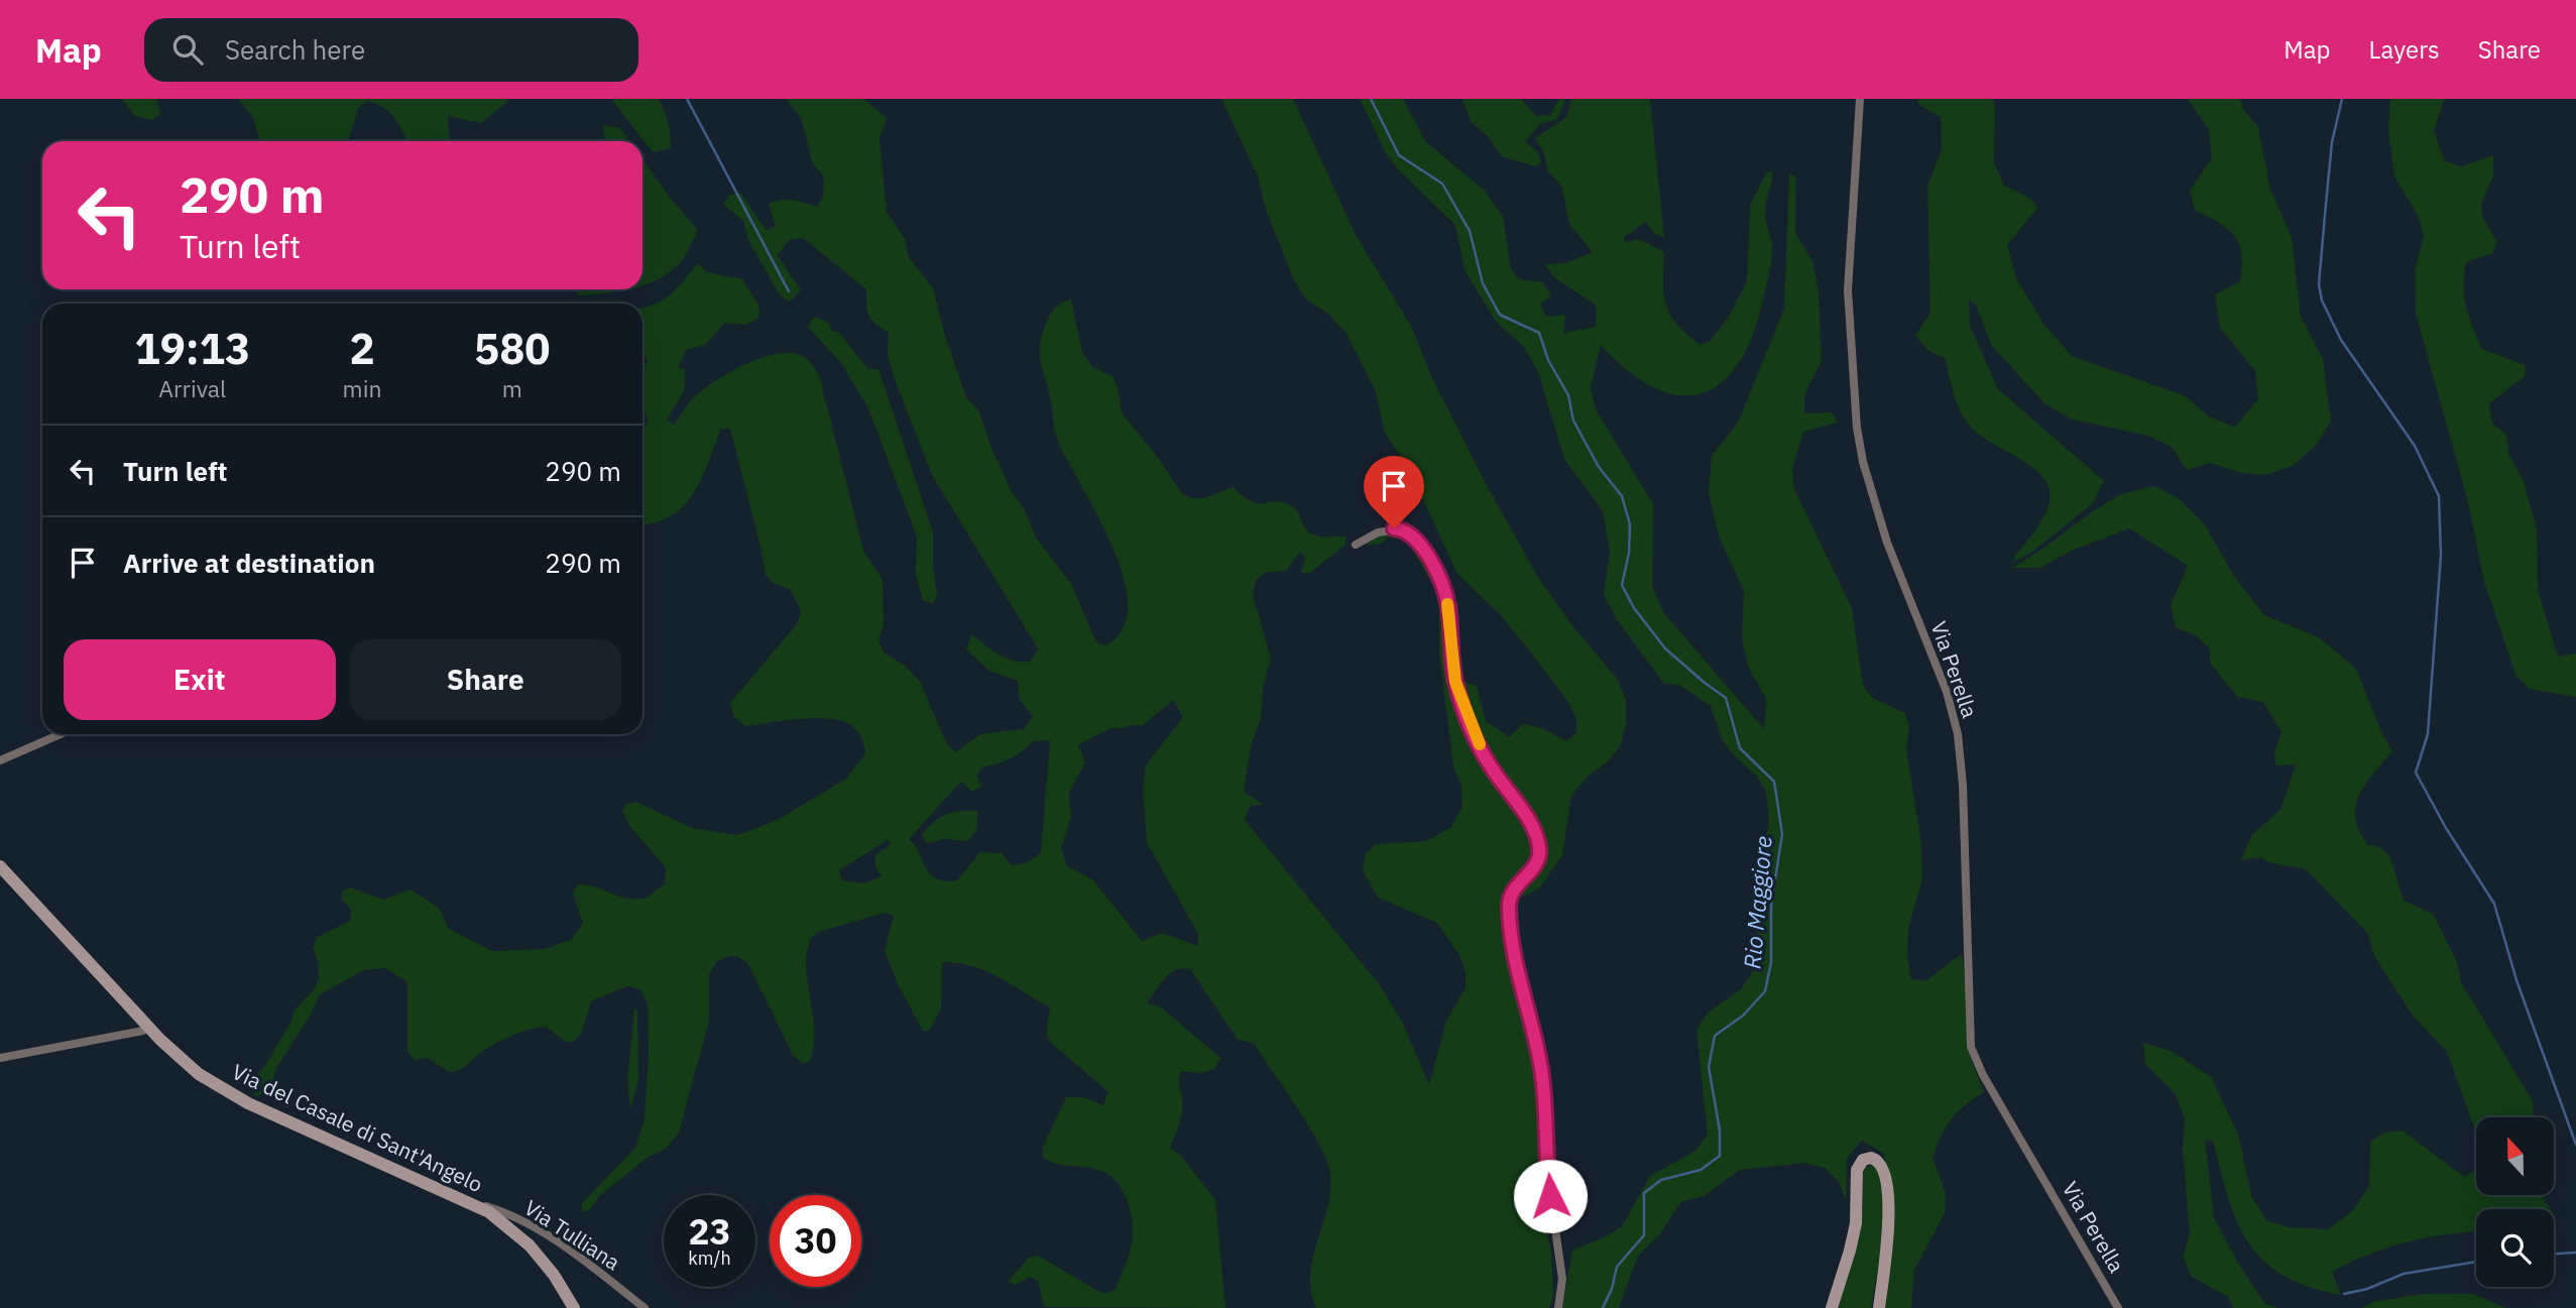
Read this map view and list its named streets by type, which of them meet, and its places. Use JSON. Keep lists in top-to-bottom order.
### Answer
{
  "streets": {
    "main road": ["Via del Casale di Sant'Angelo"],
    "street": ["Via Perella", "Via Tulliana"]
  },
  "crossings": [
    ["Via del Casale di Sant'Angelo", "Via Tulliana"]
  ],
  "water": ["Rio Maggiore"],
  "north": "top",
  "page": {
    "header": "Map",
    "search": "Search here",
    "nav": ["Map", "Layers", "Share"],
    "turn": ["290 m", "Turn left"],
    "eta": [
      "19:13",
      "Arrival",
      "2",
      "min",
      "580",
      "m"
    ],
    "list": [
      {
        "name": "Turn left",
        "value": "290 m"
      },
      {
        "name": "Arrive at destination",
        "value": "290 m"
      }
    ],
    "buttons": ["Exit", "Share"],
    "speed": "23 km/h",
    "limit": "30"
  }
}
